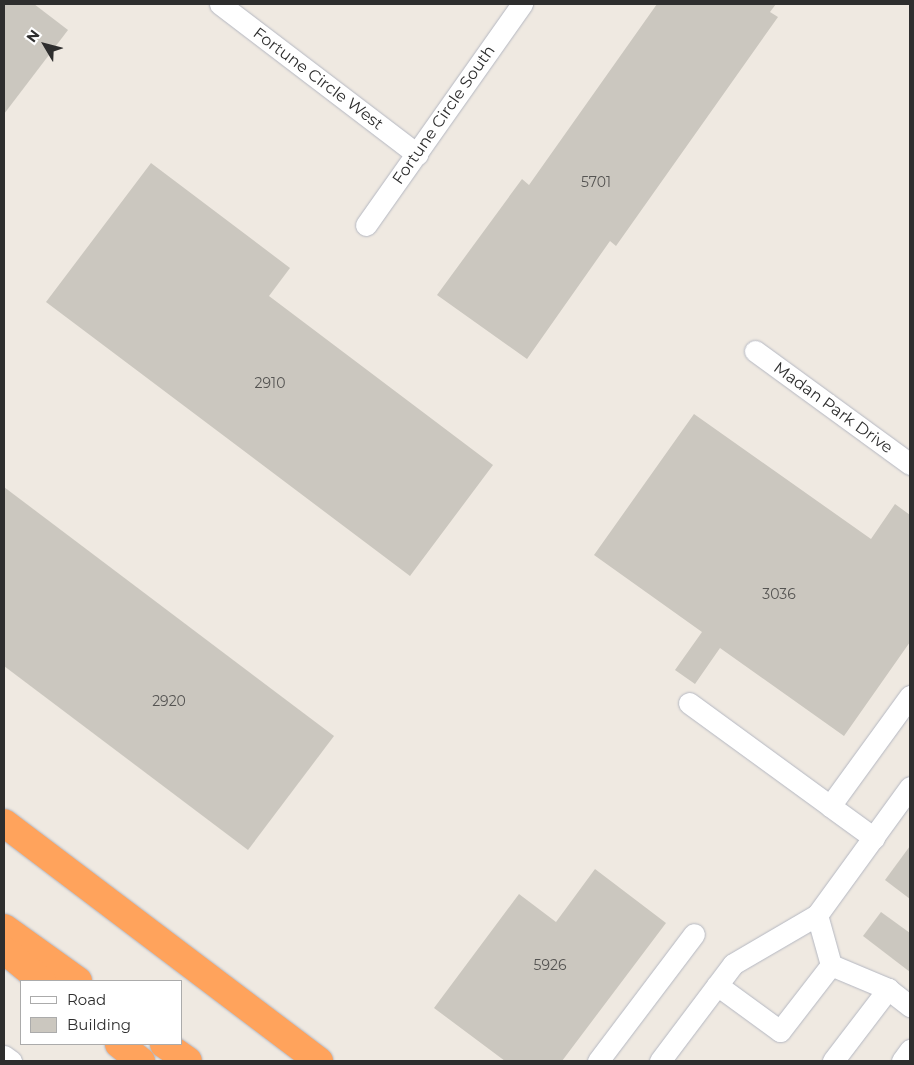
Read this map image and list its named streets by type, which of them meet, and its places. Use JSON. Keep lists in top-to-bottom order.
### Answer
{
  "streets": {
    "street": ["Fortune Circle West", "Fortune Circle South", "Madan Park Drive"]
  },
  "crossings": [
    ["Fortune Circle West", "Fortune Circle South"]
  ],
  "house_numbers": [
    "5701",
    "2910",
    "3036",
    "2920",
    "5926"
  ],
  "legend": ["Road", "Building"],
  "north": "top left"
}
